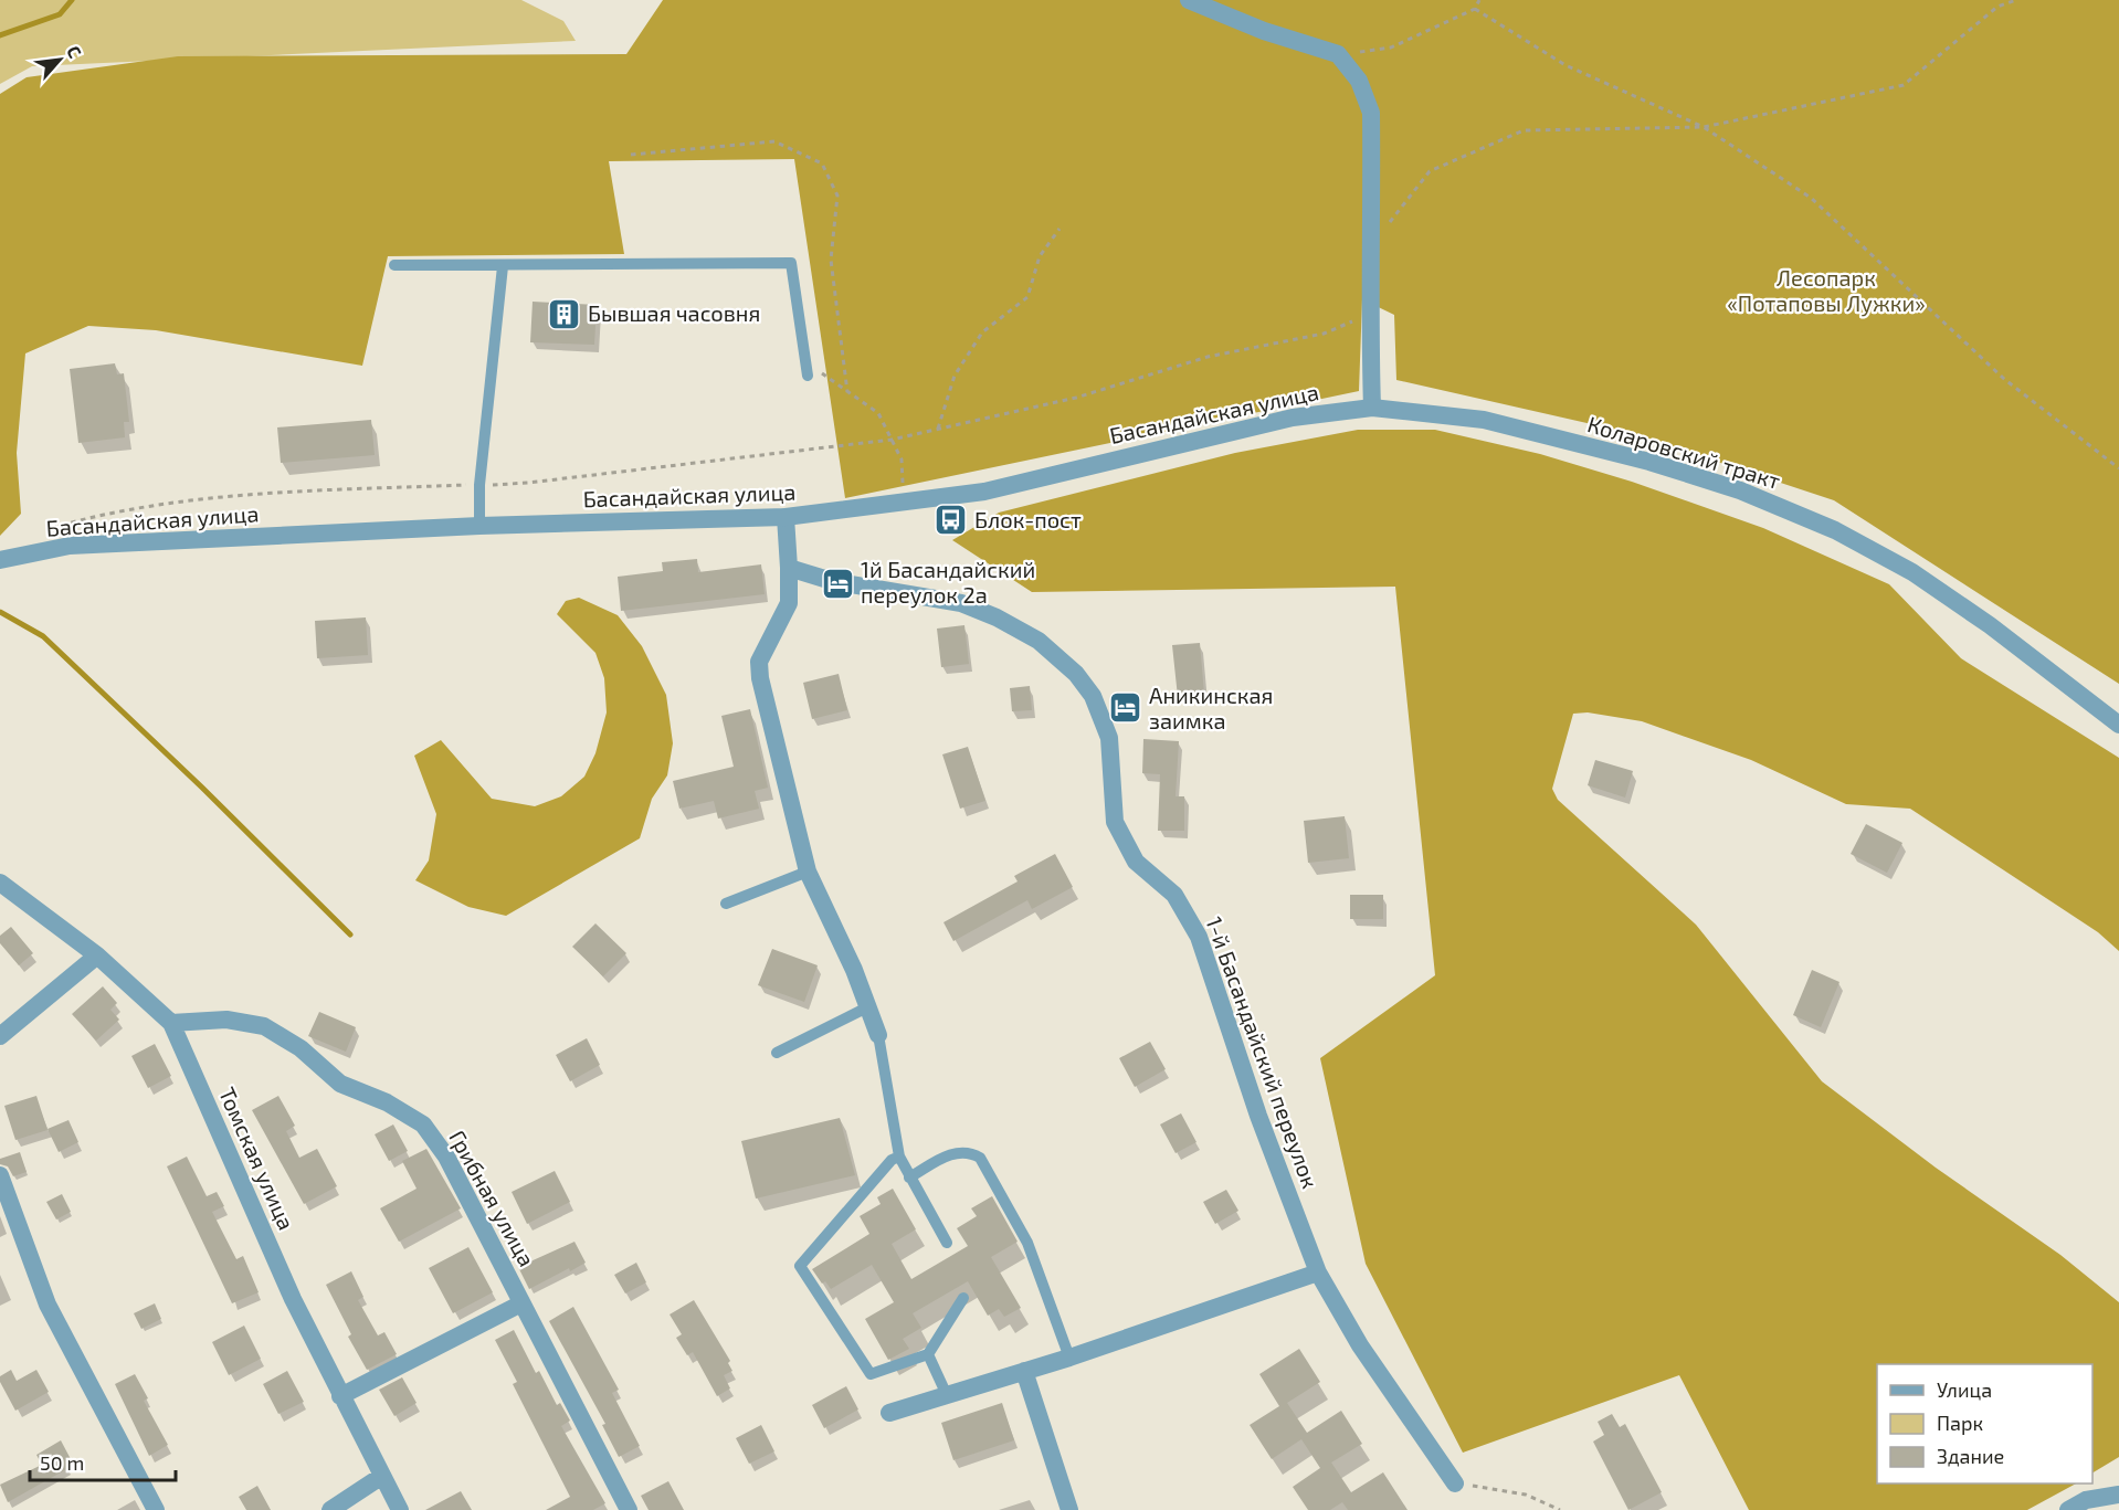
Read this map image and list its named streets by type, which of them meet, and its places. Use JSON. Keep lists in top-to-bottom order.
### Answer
{
  "streets": {
    "street": [
      "Басандайская улица",
      "Коларовский тракт",
      "1-й Басандайский переулок",
      "Томская улица",
      "Грибная улица"
    ]
  },
  "crossings": [
    ["Басандайская улица", "Коларовский тракт"],
    ["Томская улица", "Грибная улица"]
  ],
  "parks": ["Лесопарк «Потаповы Лужки»"],
  "places": {
    "building": ["Бывшая часовня"],
    "bus stop": ["Блок-пост"],
    "hotel": ["1й Басандайский переулок 2а", "Аникинская заимка"]
  },
  "legend": ["Улица", "Парк", "Здание"],
  "scale_bar": "50 m",
  "north": "top right"
}
